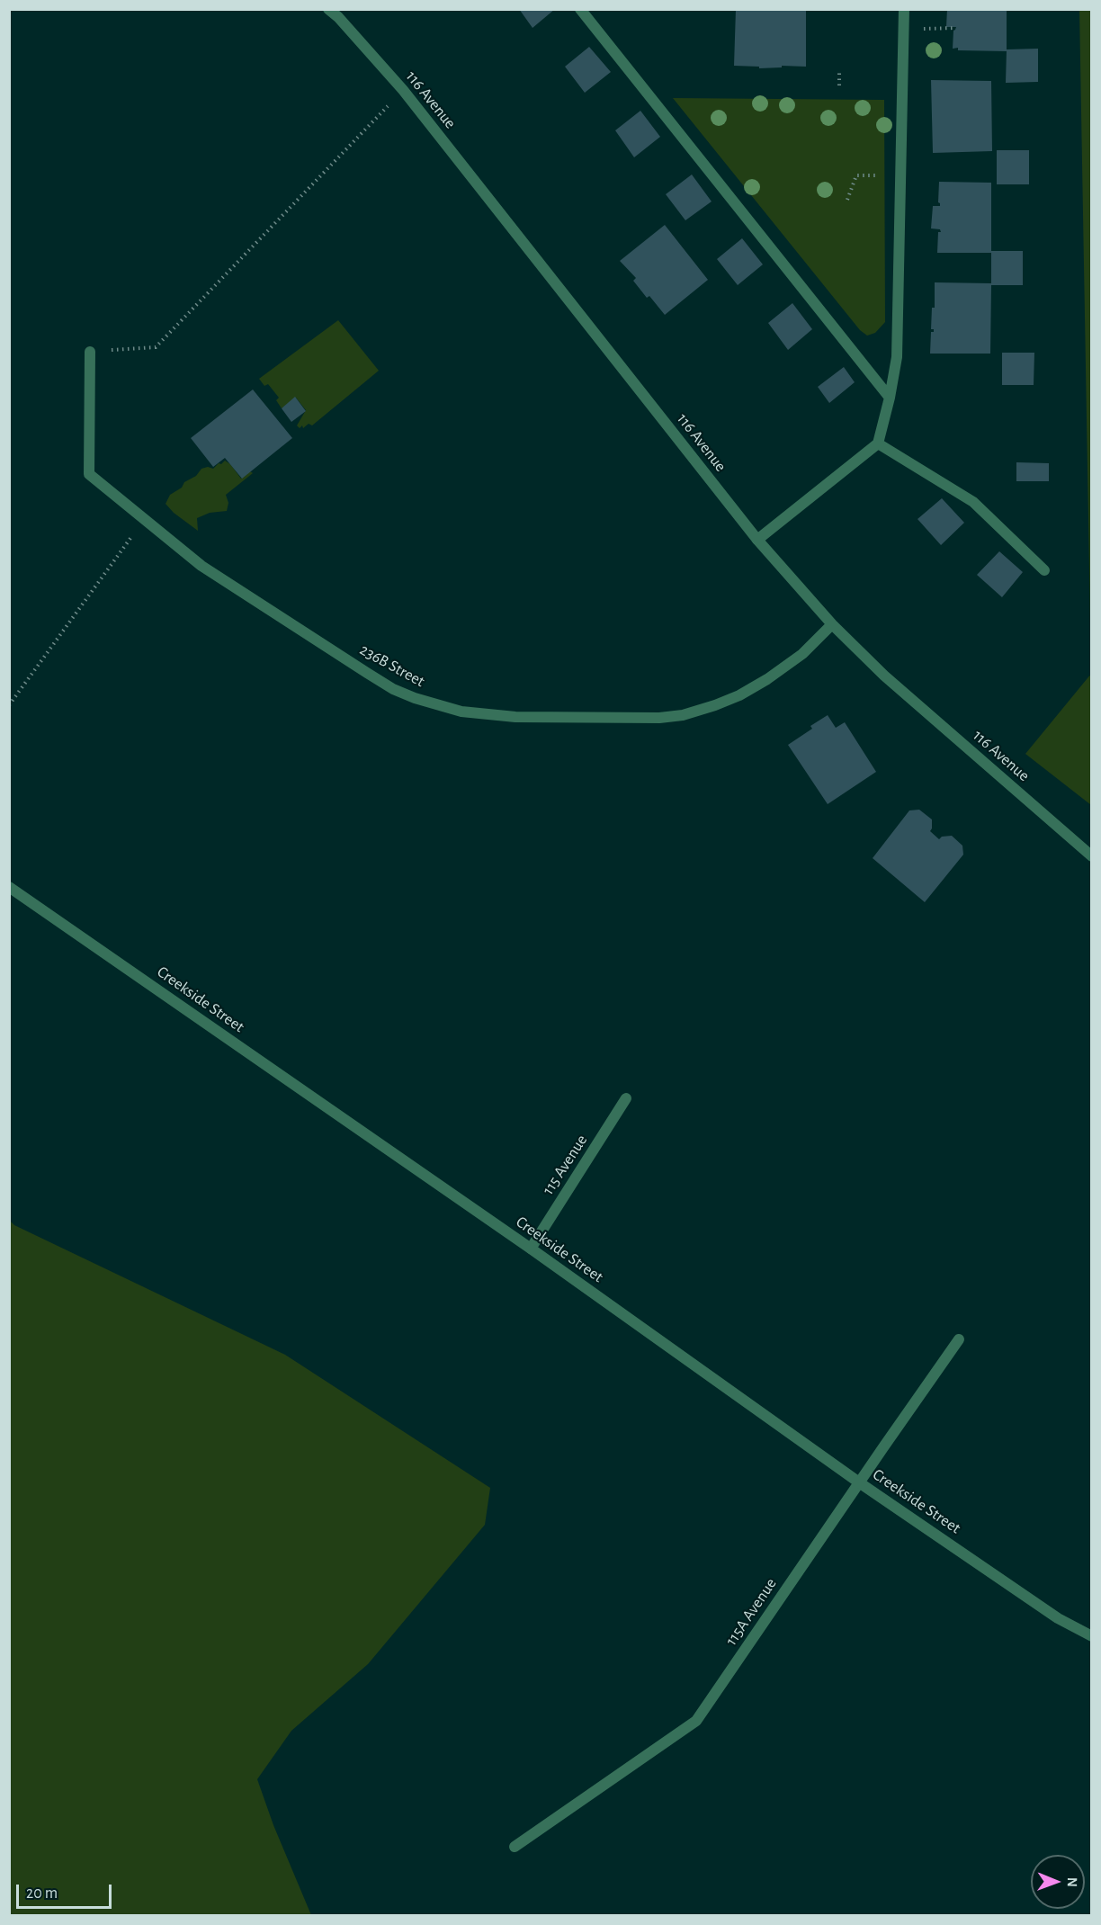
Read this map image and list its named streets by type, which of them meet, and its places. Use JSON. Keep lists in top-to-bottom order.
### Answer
{
  "streets": {
    "street": [
      "116 Avenue",
      "236B Street",
      "Creekside Street",
      "115 Avenue",
      "115A Avenue"
    ]
  },
  "crossings": [
    ["116 Avenue", "236B Street"],
    ["Creekside Street", "115 Avenue"],
    ["Creekside Street", "115A Avenue"]
  ],
  "scale_bar": "20 m",
  "north": "right"
}
